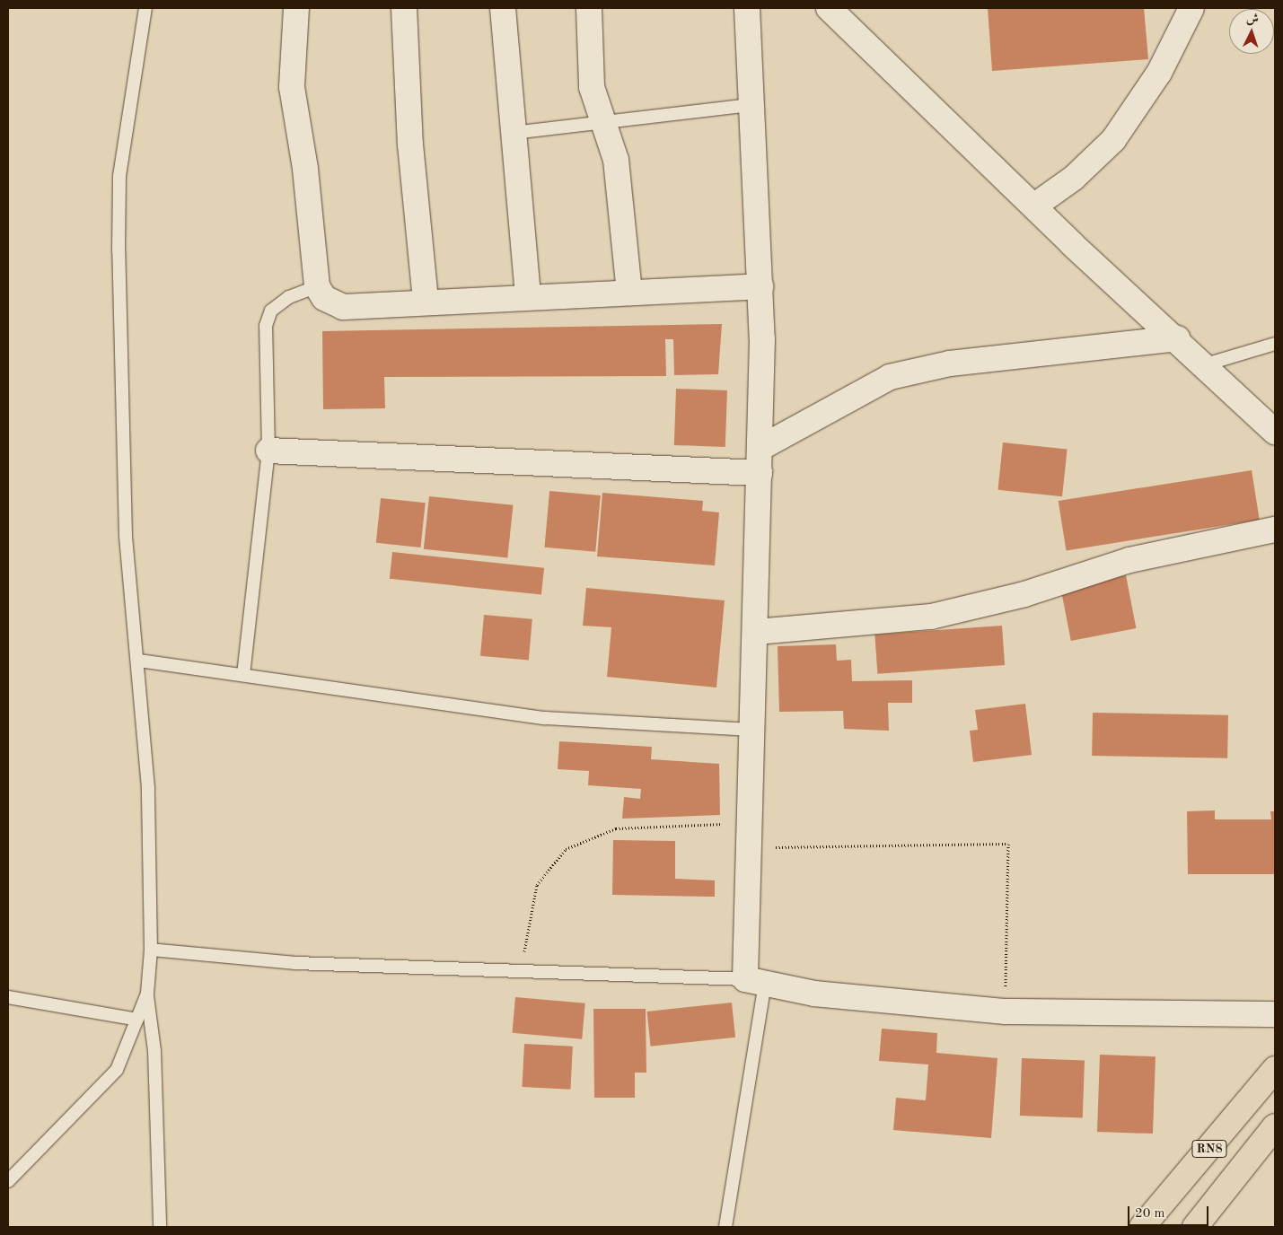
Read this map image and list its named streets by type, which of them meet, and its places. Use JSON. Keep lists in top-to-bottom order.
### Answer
{
  "streets": {
    "highway": ["RN8"]
  },
  "scale_bar": "20 m",
  "north": "top"
}
